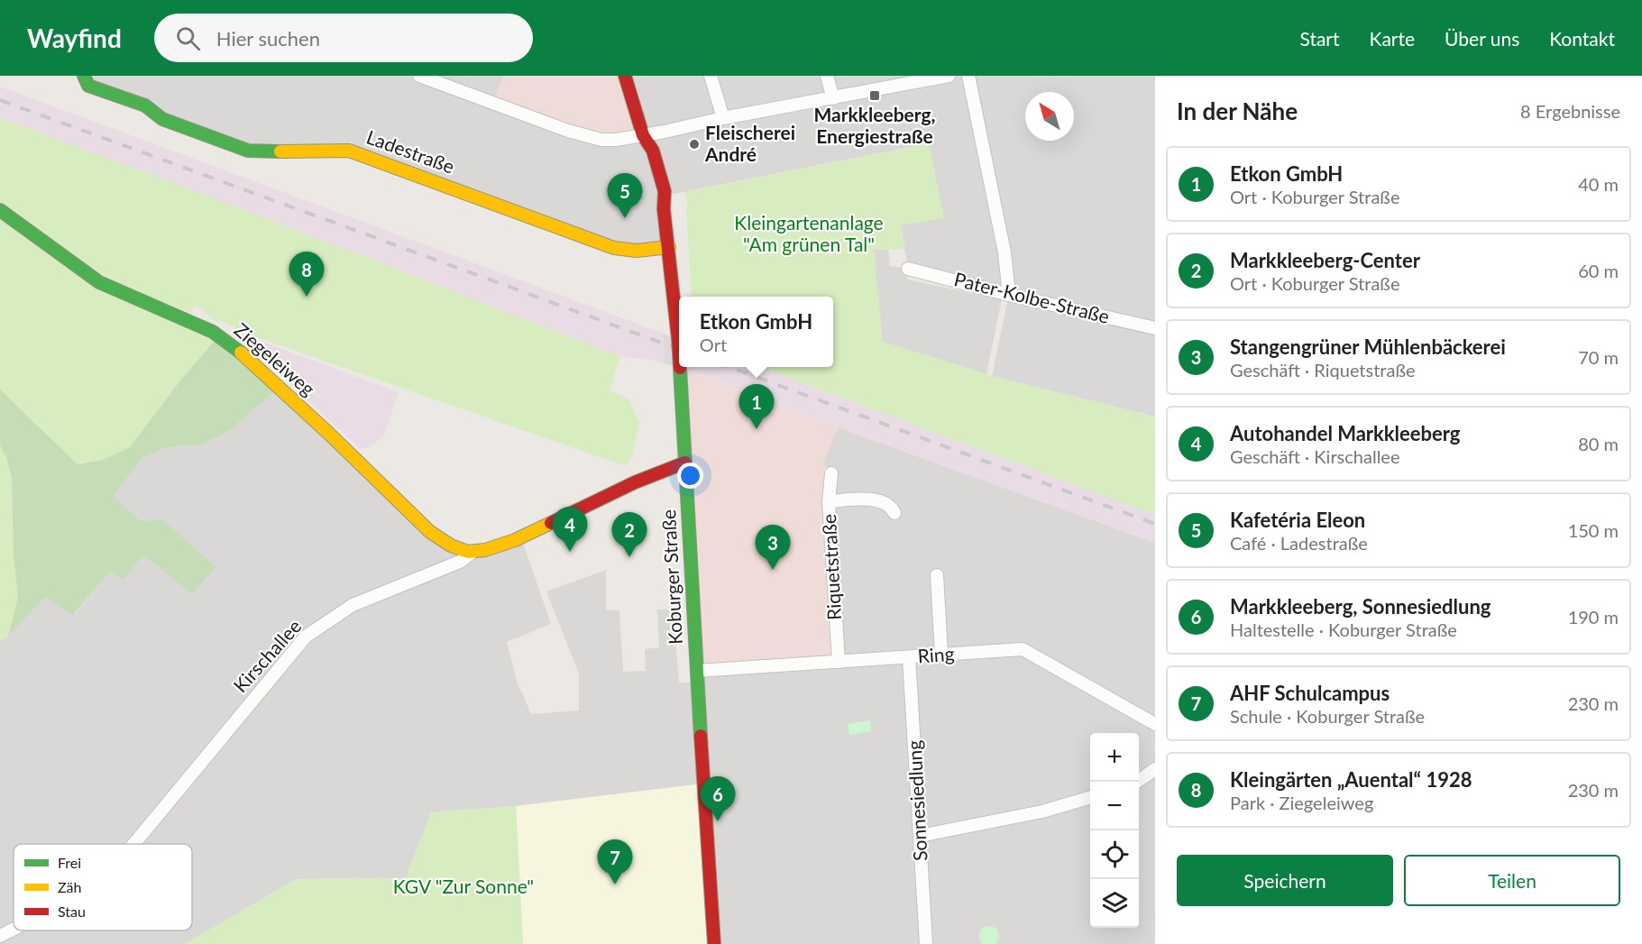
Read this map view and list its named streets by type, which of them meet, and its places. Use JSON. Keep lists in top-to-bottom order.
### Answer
{
  "streets": {
    "main road": [
      "Ladestraße",
      "Ziegeleiweg",
      "Koburger Straße",
      "Kirschallee"
    ],
    "street": [
      "Pater-Kolbe-Straße",
      "Riquetstraße",
      "Ring",
      "Sonnesiedlung"
    ]
  },
  "crossings": [
    ["Ladestraße", "Koburger Straße"],
    ["Ziegeleiweg", "Kirschallee"],
    ["Riquetstraße", "Ring"],
    ["Koburger Straße", "Ring"],
    ["Koburger Straße", "Kirschallee"],
    ["Ring", "Sonnesiedlung"]
  ],
  "parks": ["Kleingartenanlage \"Am grünen Tal\"", "KGV \"Zur Sonne\""],
  "places": {
    "transit": ["Markkleeberg, Energiestraße"],
    "other": ["Fleischerei André"]
  },
  "legend": ["Frei", "Zäh", "Stau"],
  "north": "top left",
  "page": {
    "header": "Wayfind",
    "search": "Hier suchen",
    "nav": [
      "Start",
      "Karte",
      "Über uns",
      "Kontakt"
    ],
    "heading": ["In der Nähe", "8 Ergebnisse"],
    "list": [
      {
        "mark": "1",
        "name": "Etkon GmbH",
        "note": "Ort · Koburger Straße",
        "value": "40 m"
      },
      {
        "mark": "2",
        "name": "Markkleeberg-Center",
        "note": "Ort · Koburger Straße",
        "value": "60 m"
      },
      {
        "mark": "3",
        "name": "Stangengrüner Mühlenbäckerei",
        "note": "Geschäft · Riquetstraße",
        "value": "70 m"
      },
      {
        "mark": "4",
        "name": "Autohandel Markkleeberg",
        "note": "Geschäft · Kirschallee",
        "value": "80 m"
      },
      {
        "mark": "5",
        "name": "Kafetéria Eleon",
        "note": "Café · Ladestraße",
        "value": "150 m"
      },
      {
        "mark": "6",
        "name": "Markkleeberg, Sonnesiedlung",
        "note": "Haltestelle · Koburger Straße",
        "value": "190 m"
      },
      {
        "mark": "7",
        "name": "AHF Schulcampus",
        "note": "Schule · Koburger Straße",
        "value": "230 m"
      },
      {
        "mark": "8",
        "name": "Kleingärten „Auental“ 1928",
        "note": "Park · Ziegeleiweg",
        "value": "230 m"
      }
    ],
    "pins": [
      "5",
      "8",
      "1",
      "4",
      "2",
      "3",
      "6",
      "7"
    ],
    "popup": ["Etkon GmbH", "Ort"],
    "map_buttons": ["+", "−"],
    "buttons": ["Speichern", "Teilen"]
  }
}
